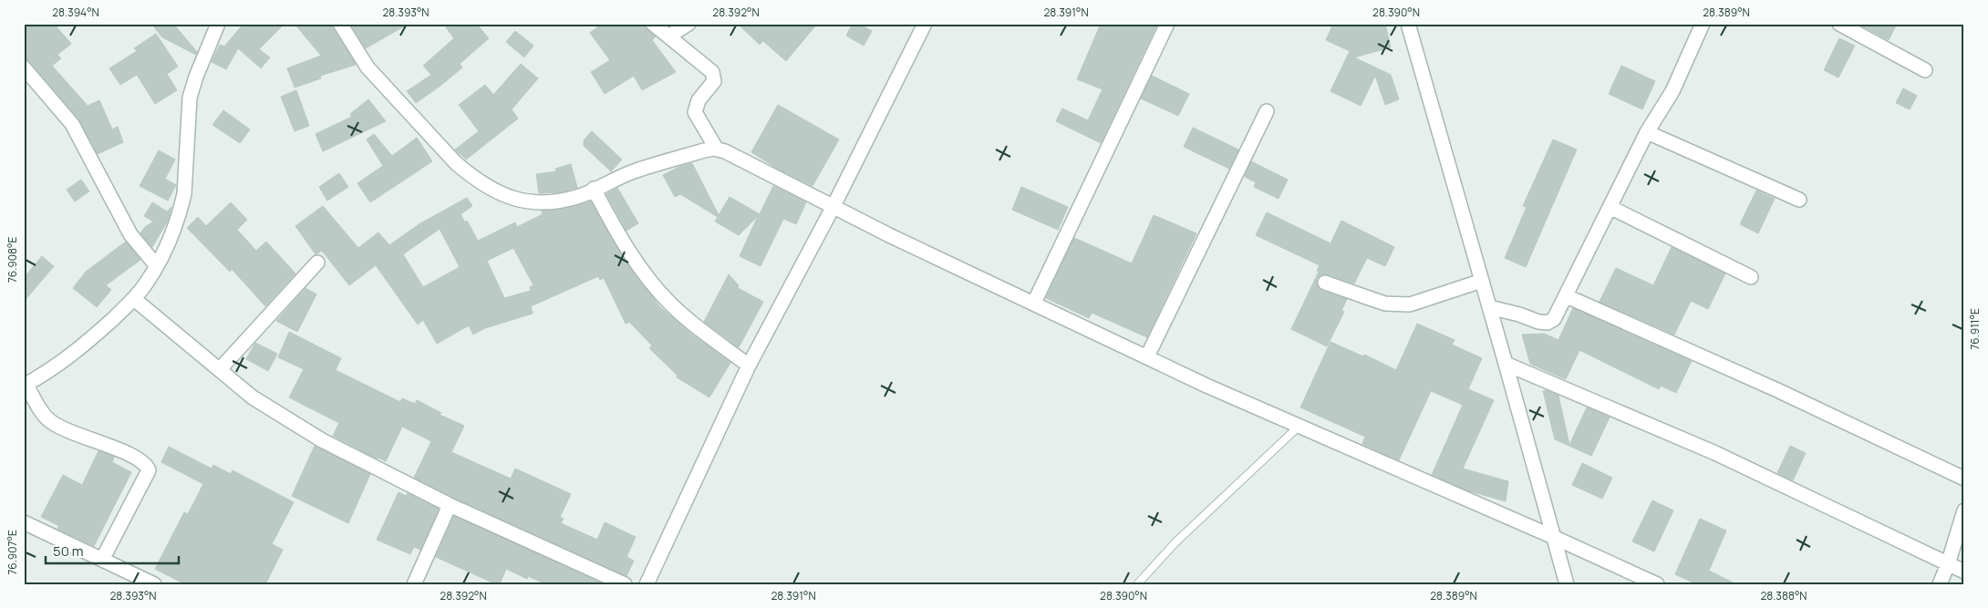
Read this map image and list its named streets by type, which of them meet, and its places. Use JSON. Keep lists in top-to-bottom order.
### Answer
{
  "scale_bar": "50 m",
  "coordinates": [
    "28.394°N",
    "28.393°N",
    "28.392°N",
    "28.391°N",
    "28.390°N",
    "28.389°N",
    "76.908°E",
    "76.911°E",
    "76.907°E",
    "28.388°N"
  ]
}
